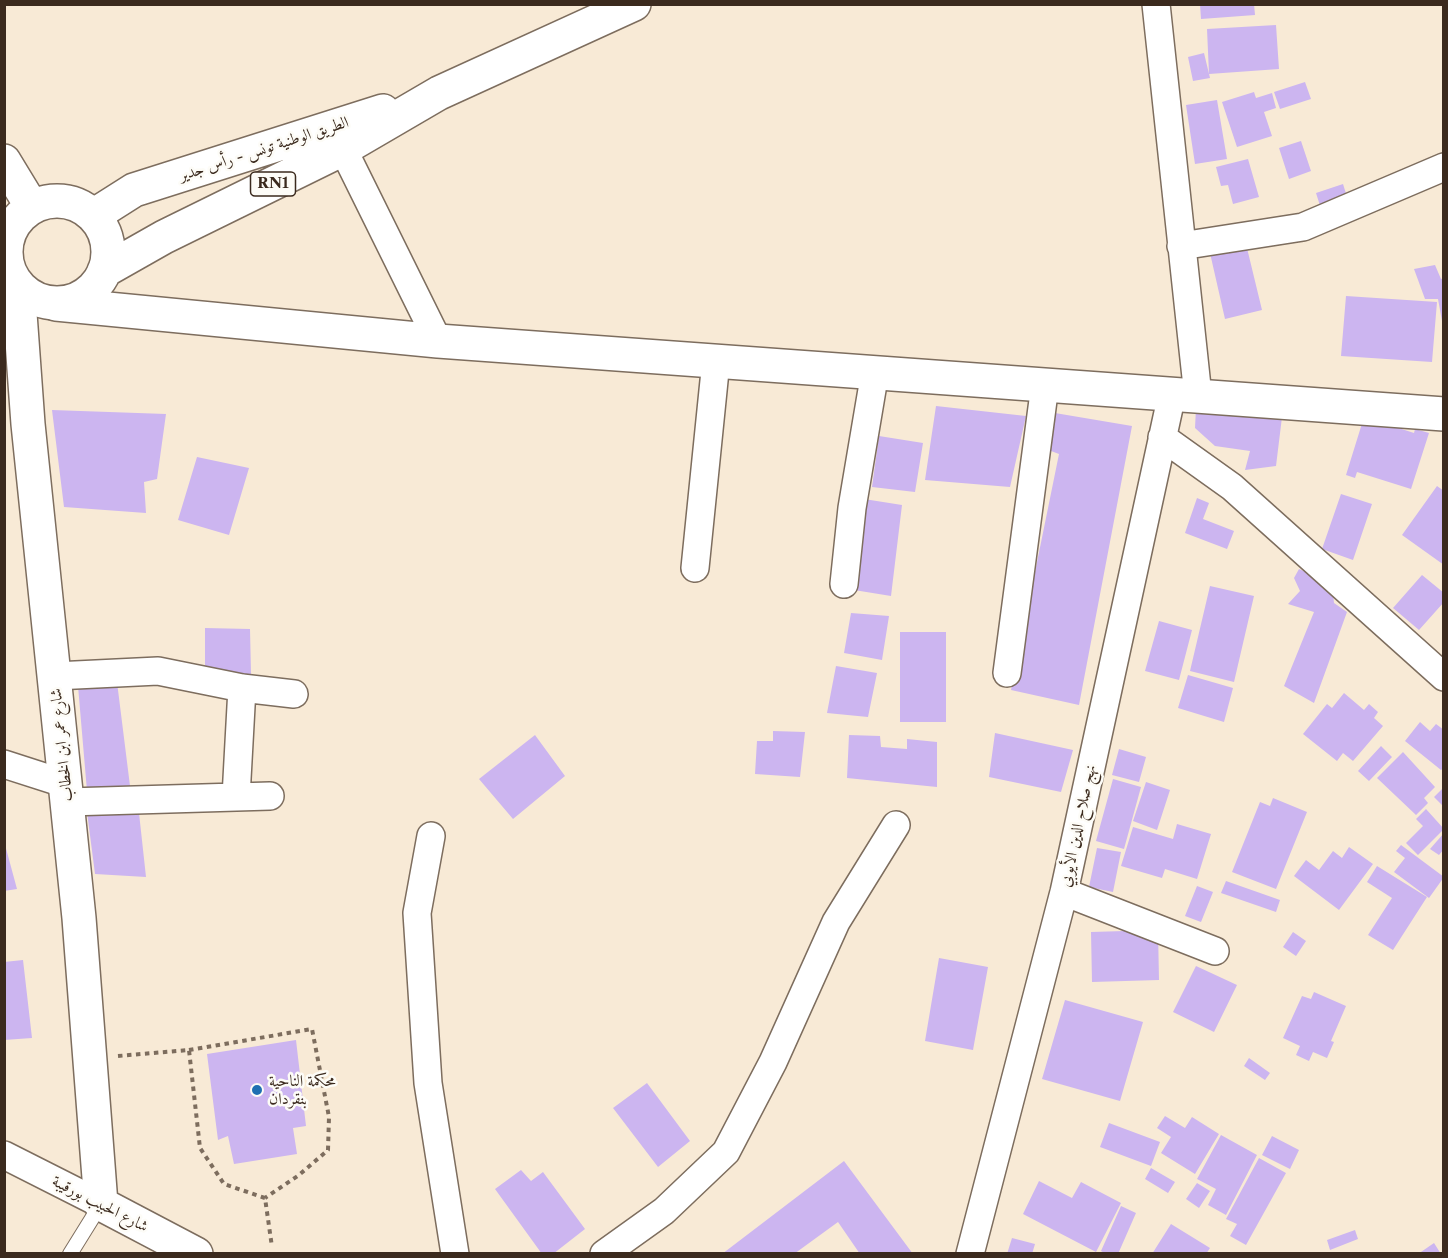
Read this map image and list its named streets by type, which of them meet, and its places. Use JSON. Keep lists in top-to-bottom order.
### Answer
{
  "streets": {
    "main road": [
      "الطريق الوطنية تونس - رأس جدير",
      "RN1",
      "شارع عمر ابن الخطاب",
      "شارع الحبيب بورقيبة"
    ],
    "street": ["نهج صلاح الدين الأيوبي"]
  },
  "crossings": [
    ["الطريق الوطنية تونس - رأس جدير", "RN1"],
    ["الطريق الوطنية تونس - رأس جدير", "شارع عمر ابن الخطاب"],
    ["RN1", "شارع عمر ابن الخطاب"],
    ["شارع عمر ابن الخطاب", "شارع الحبيب بورقيبة"]
  ],
  "places": ["محكمة الناحية بنقردان"]
}
